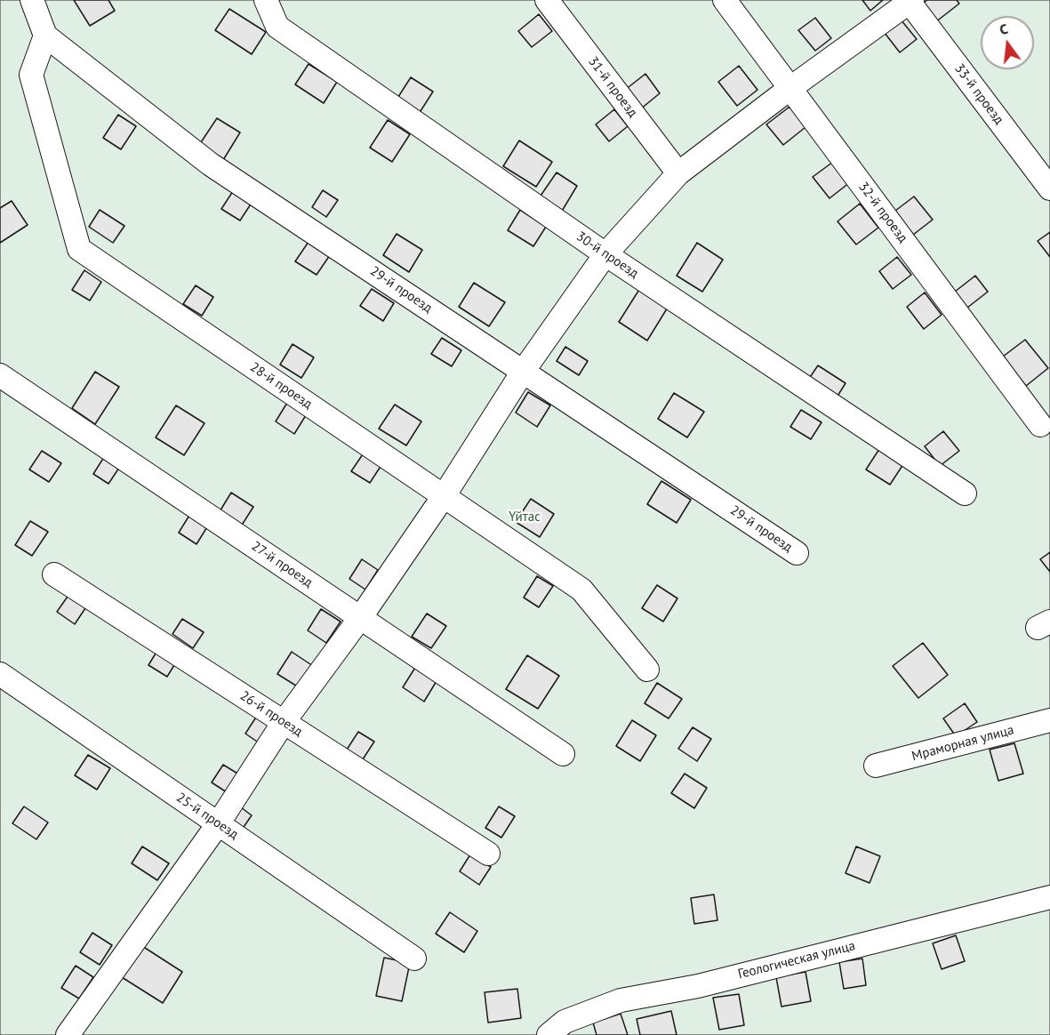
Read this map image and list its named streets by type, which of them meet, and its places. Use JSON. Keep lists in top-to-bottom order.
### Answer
{
  "streets": {
    "street": [
      "31-й проезд",
      "33-й проезд",
      "32-й проезд",
      "30-й проезд",
      "29-й проезд",
      "28-й проезд",
      "27-й проезд",
      "26-й проезд",
      "Мраморная улица",
      "25-й проезд",
      "Геологическая улица"
    ]
  },
  "crossings": [
    ["29-й проезд", "28-й проезд"]
  ],
  "parks": ["Үйтас"],
  "north": "top"
}
